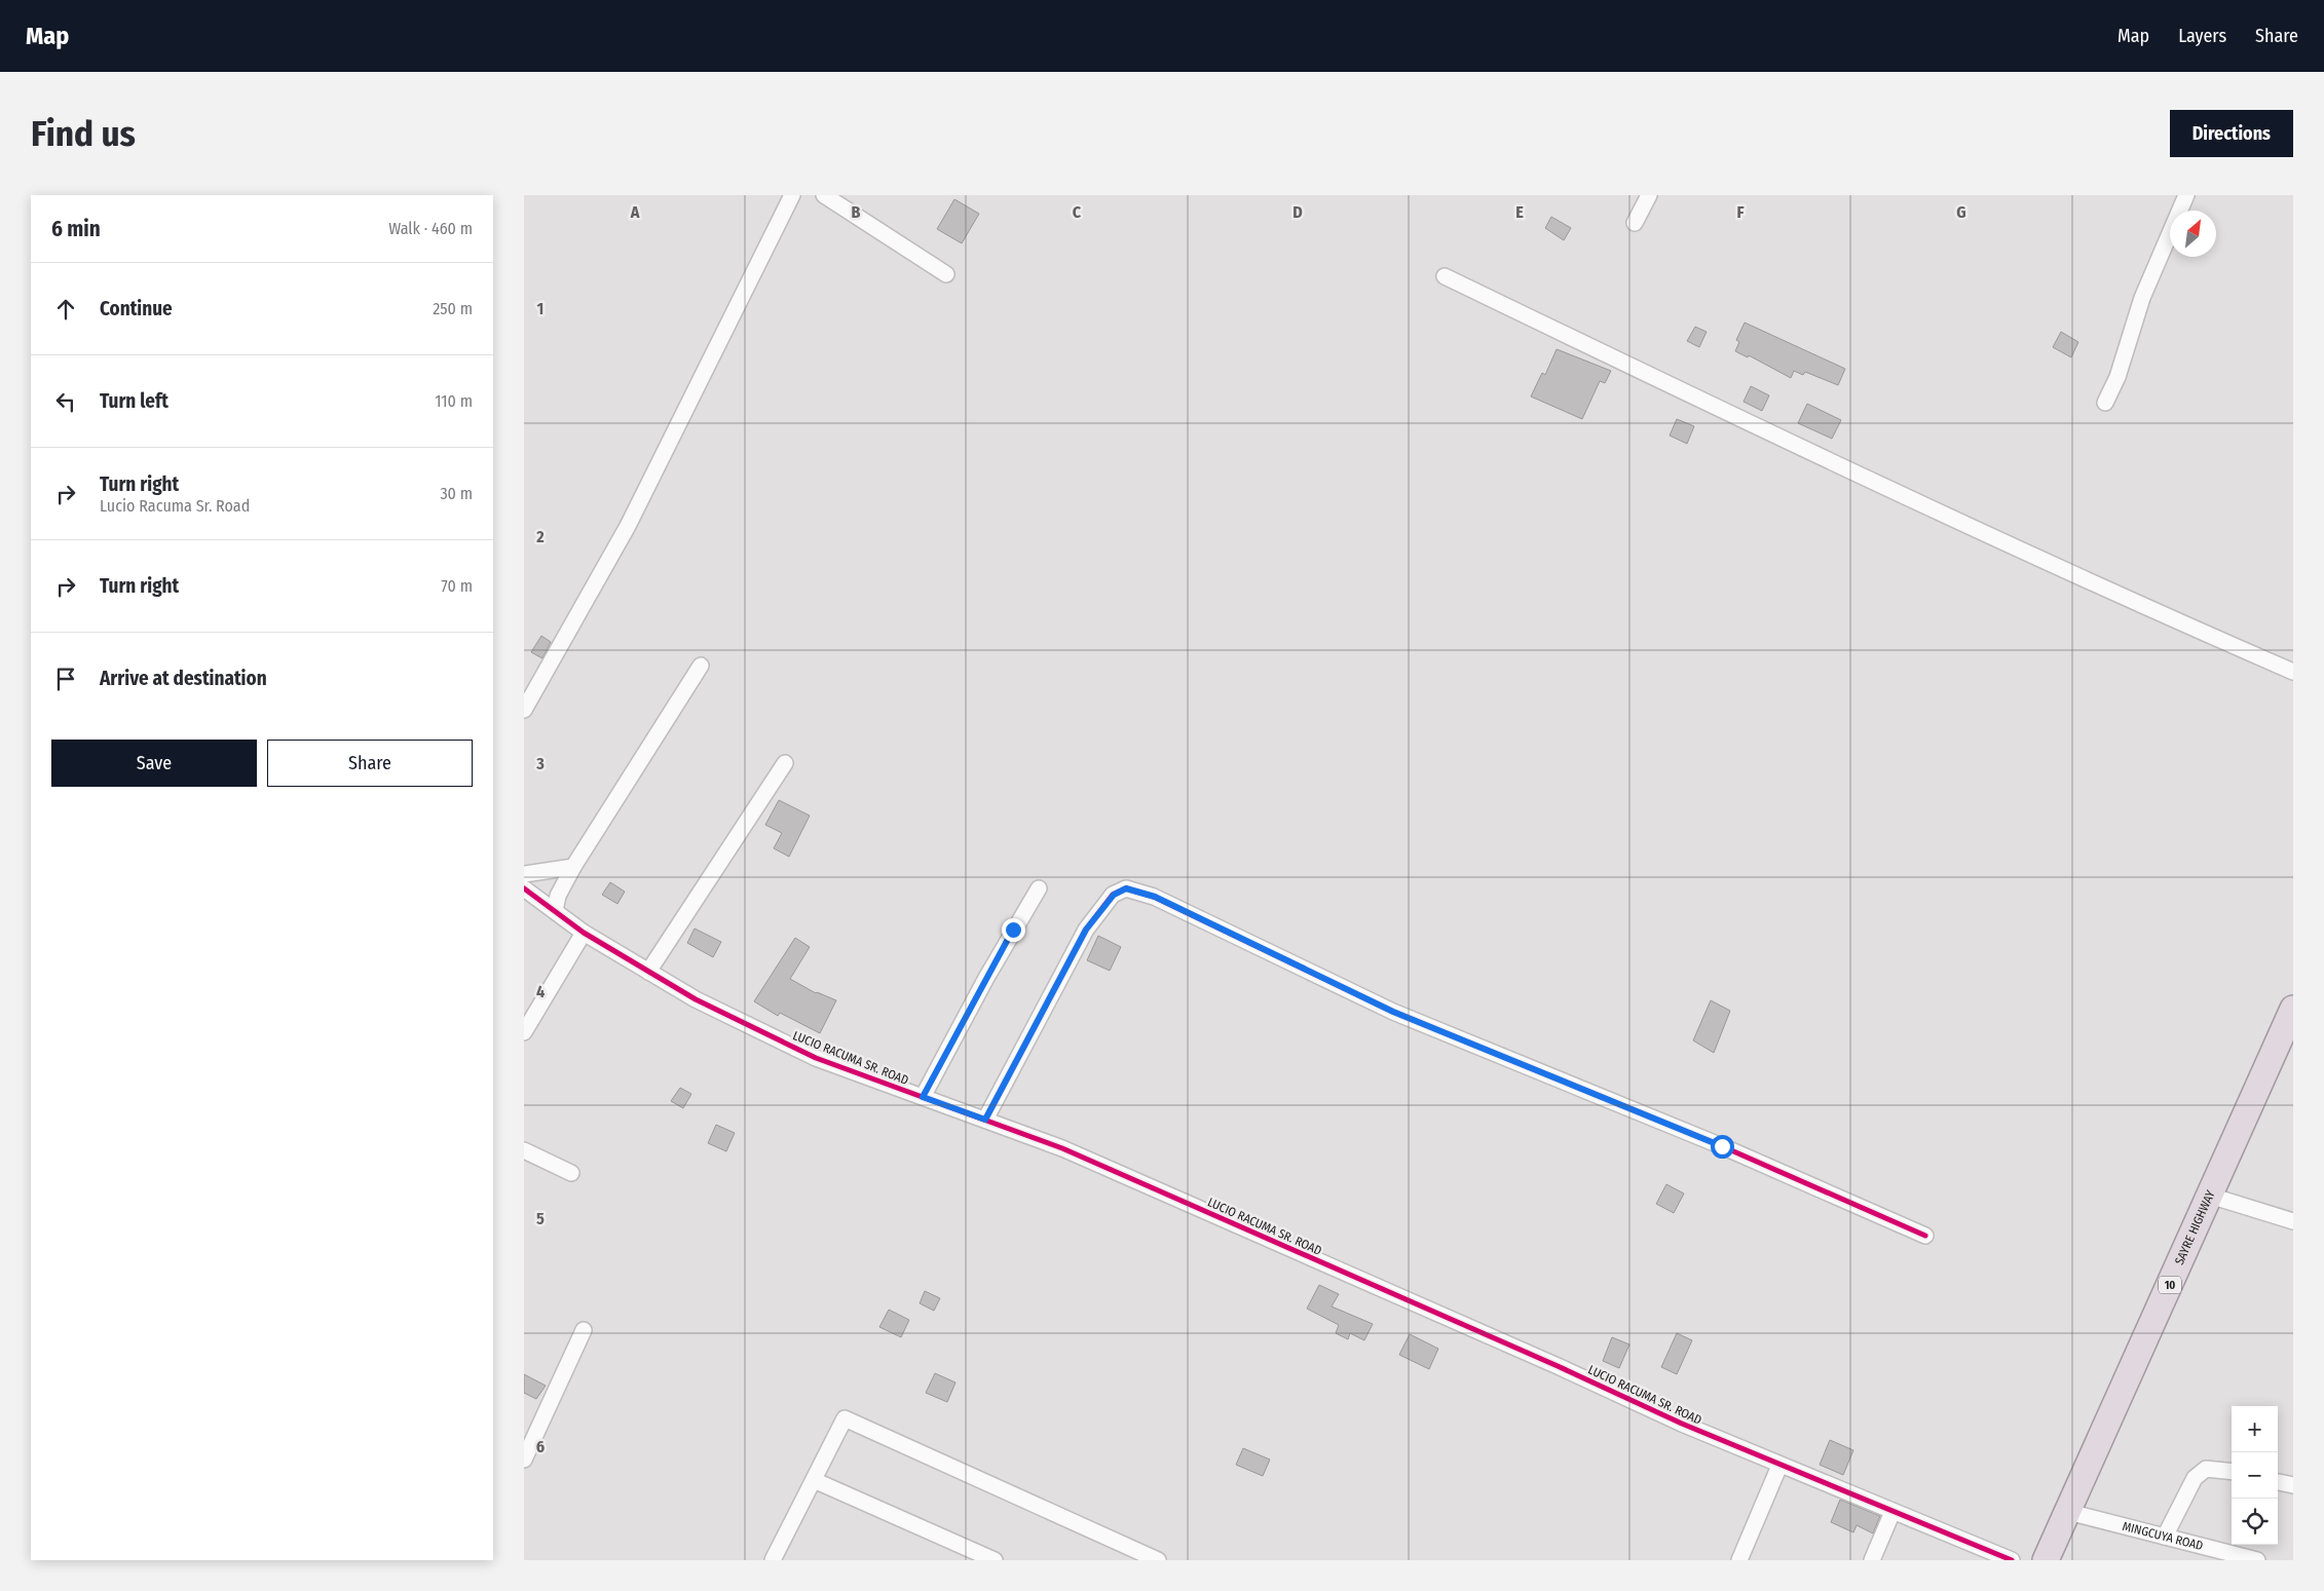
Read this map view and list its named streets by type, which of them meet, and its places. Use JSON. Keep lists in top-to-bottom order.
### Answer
{
  "streets": {
    "highway": ["SAYRE HIGHWAY", "10"],
    "street": ["LUCIO RACUMA SR. ROAD", "MINGCUYA ROAD"]
  },
  "crossings": [
    ["SAYRE HIGHWAY", "MINGCUYA ROAD"]
  ],
  "north": "top right",
  "page": {
    "header": "Map",
    "nav": ["Map", "Layers", "Share"],
    "buttons": [
      "Directions",
      ["Save", "Share"]
    ],
    "title": "Find us",
    "heading": ["6 min", "Walk · 460 m"],
    "list": [
      ["Continue", "250 m"],
      ["Turn left", "110 m"],
      ["Turn right", "Lucio Racuma Sr. Road", "30 m"],
      ["Turn right", "70 m"],
      "Arrive at destination"
    ],
    "map_buttons": ["+", "−"]
  },
  "grid": {
    "columns": [
      "A",
      "B",
      "C",
      "D",
      "E",
      "F",
      "G"
    ],
    "rows": [
      "1",
      "2",
      "3",
      "4",
      "5",
      "6"
    ]
  }
}
